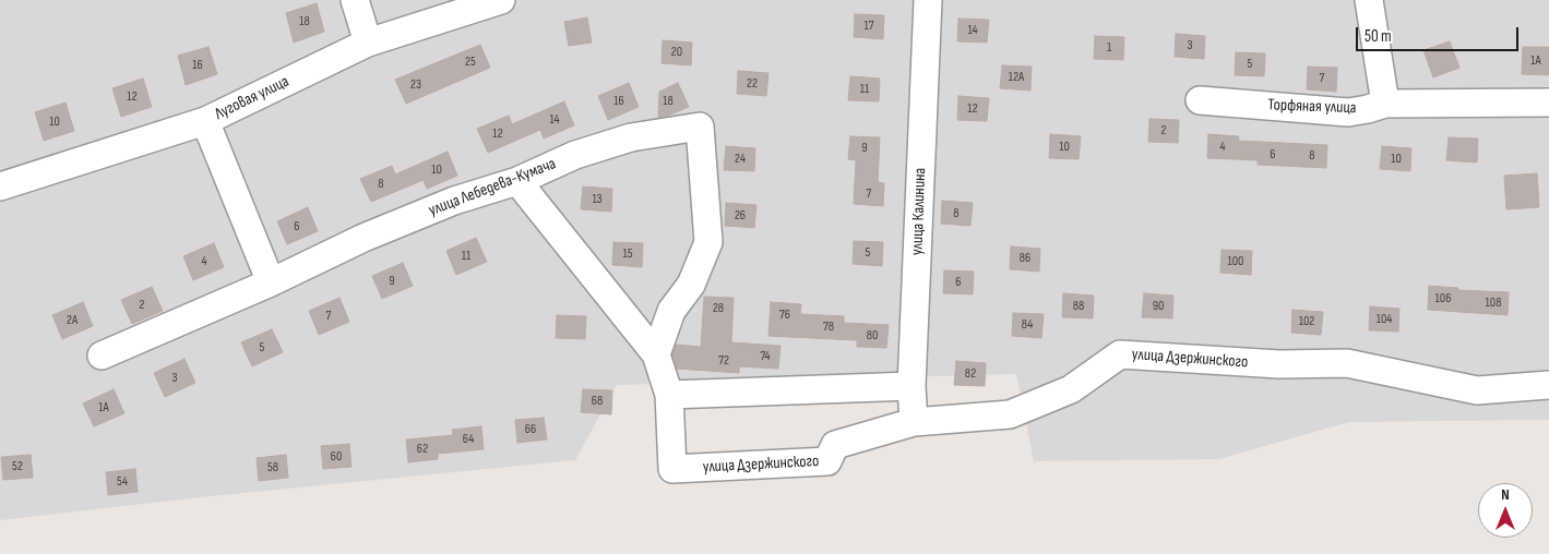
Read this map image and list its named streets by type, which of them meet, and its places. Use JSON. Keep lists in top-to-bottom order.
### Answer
{
  "streets": {
    "street": [
      "Луговая улица",
      "Торфяная улица",
      "улица Лебедева-Кумача",
      "улица Калинина",
      "улица Дзержинского"
    ]
  },
  "crossings": [
    ["улица Лебедева-Кумача", "улица Дзержинского"],
    ["улица Калинина", "улица Дзержинского"]
  ],
  "house_numbers": [
    "18",
    "17",
    "14",
    "3",
    "1",
    "20",
    "1А",
    "25",
    "5",
    "16",
    "12А",
    "7",
    "22",
    "23",
    "11",
    "12",
    "16",
    "18",
    "12",
    "14",
    "10",
    "2",
    "12",
    "10",
    "4",
    "9",
    "6",
    "8",
    "24",
    "10",
    "10",
    "8",
    "7",
    "13",
    "8",
    "26",
    "6",
    "5",
    "15",
    "11",
    "86",
    "4",
    "100",
    "9",
    "6",
    "106",
    "108",
    "2",
    "88",
    "90",
    "28",
    "76",
    "7",
    "104",
    "2А",
    "102",
    "84",
    "78",
    "80",
    "5",
    "74",
    "72",
    "82",
    "3",
    "68",
    "1А",
    "66",
    "64",
    "62",
    "60",
    "52",
    "58",
    "54"
  ],
  "scale_bar": "50 m",
  "north": "top"
}
